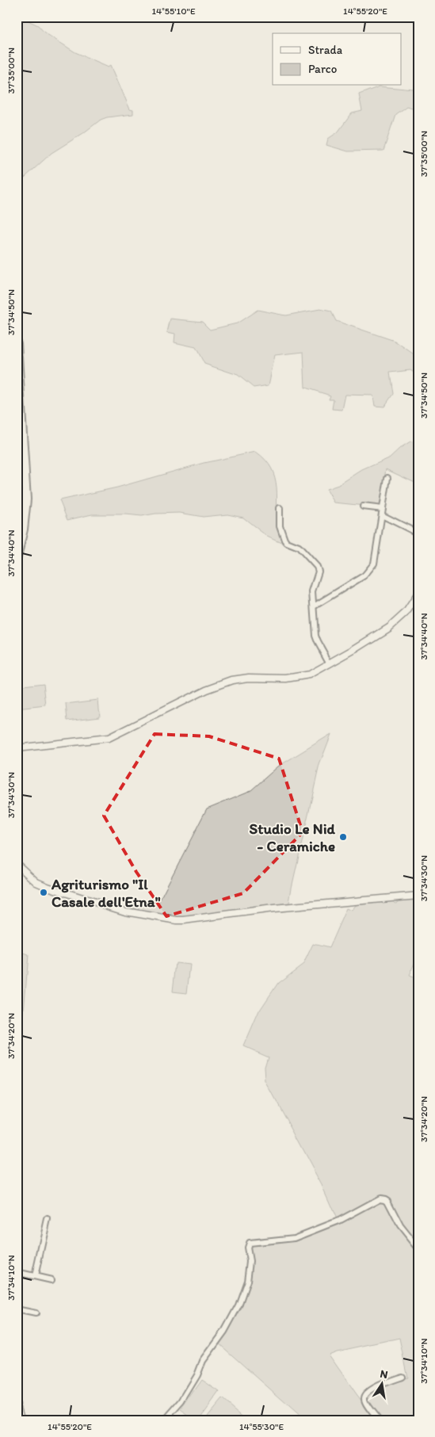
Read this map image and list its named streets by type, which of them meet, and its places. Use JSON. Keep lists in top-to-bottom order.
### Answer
{
  "places": ["Studio Le Nid - Ceramiche", "Agriturismo \"Il Casale dell'Etna\""],
  "legend": ["Strada", "Parco"],
  "north": "top",
  "coordinates": [
    "14°55'10\"E",
    "14°55'20\"E",
    "37°35'00\"N",
    "37°34'50\"N",
    "37°34'40\"N",
    "37°34'30\"N",
    "37°34'20\"N",
    "37°34'10\"N",
    "14°55'30\"E"
  ]
}
